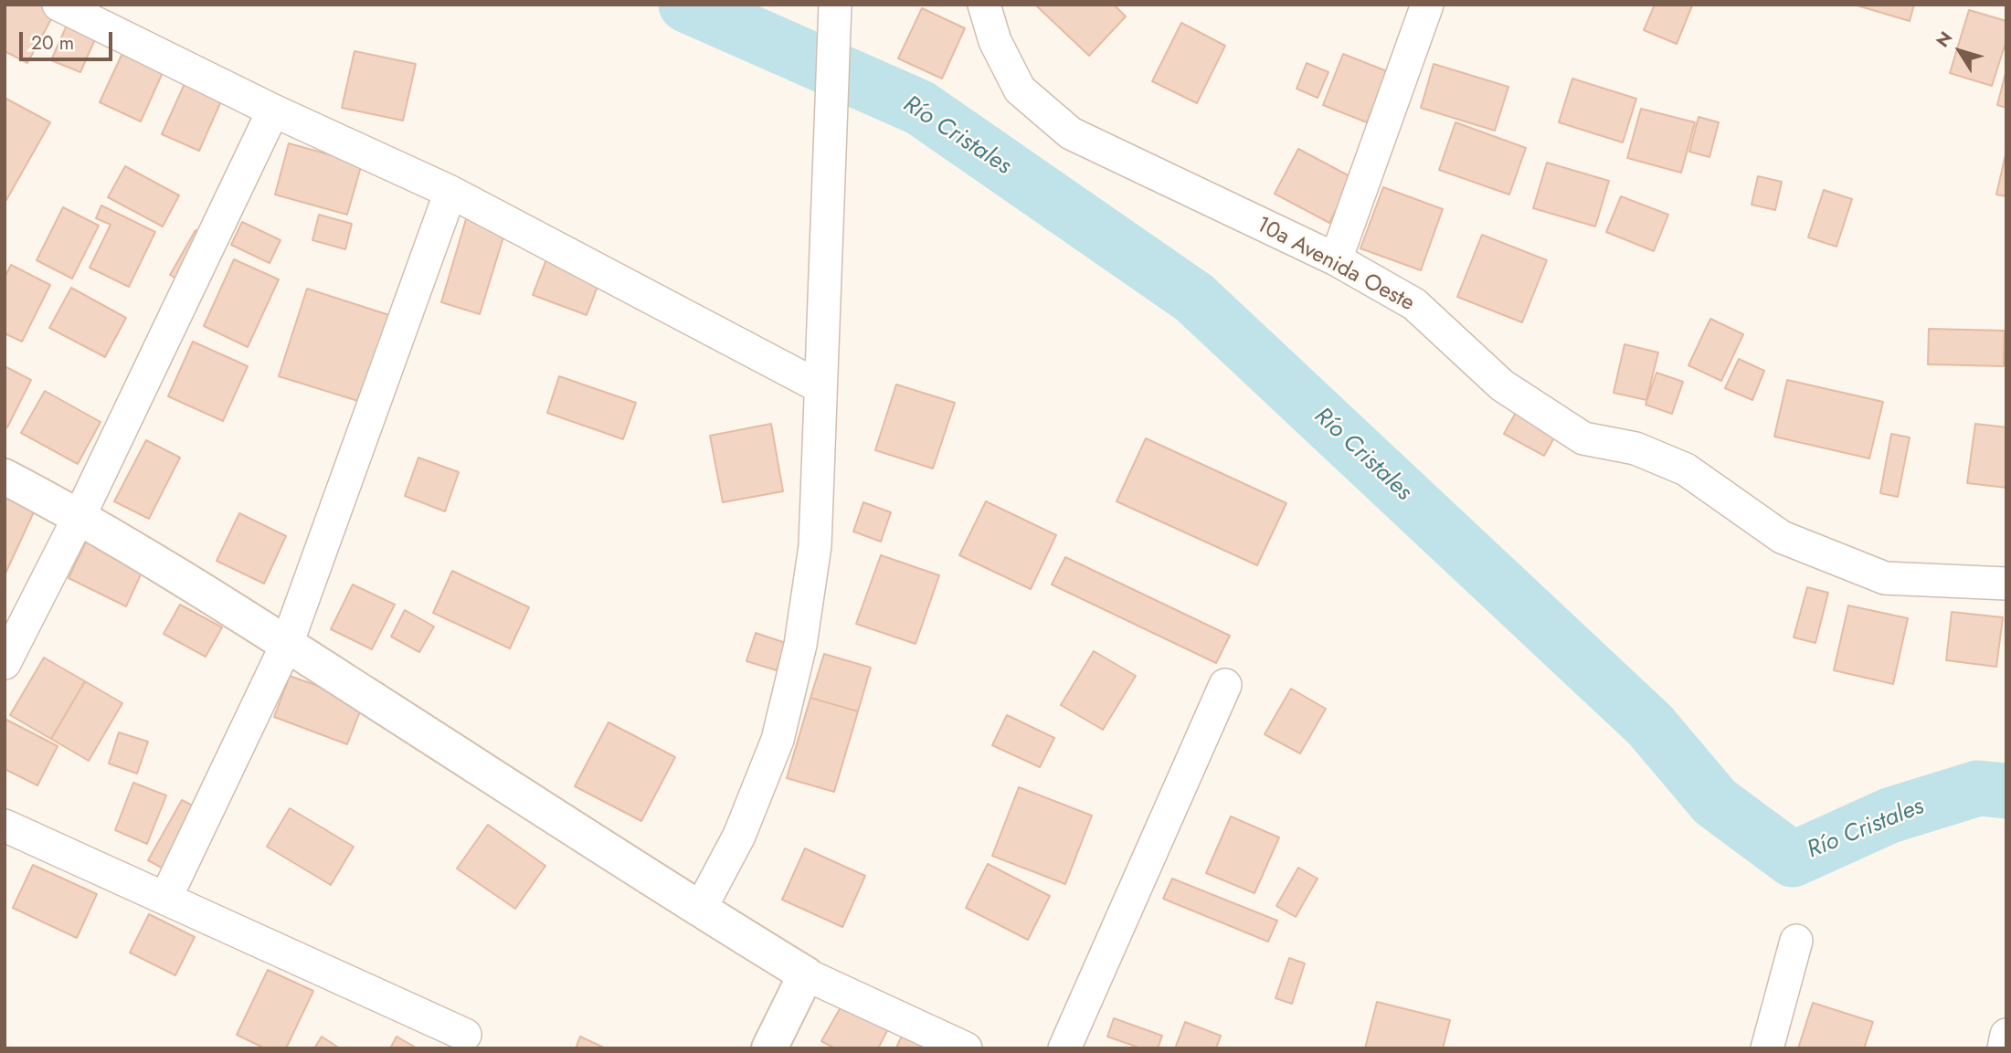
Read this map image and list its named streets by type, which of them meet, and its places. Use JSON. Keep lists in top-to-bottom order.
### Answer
{
  "streets": {
    "street": ["10a Avenida Oeste"]
  },
  "water": ["Río Cristales"],
  "scale_bar": "20 m",
  "north": "top left"
}
